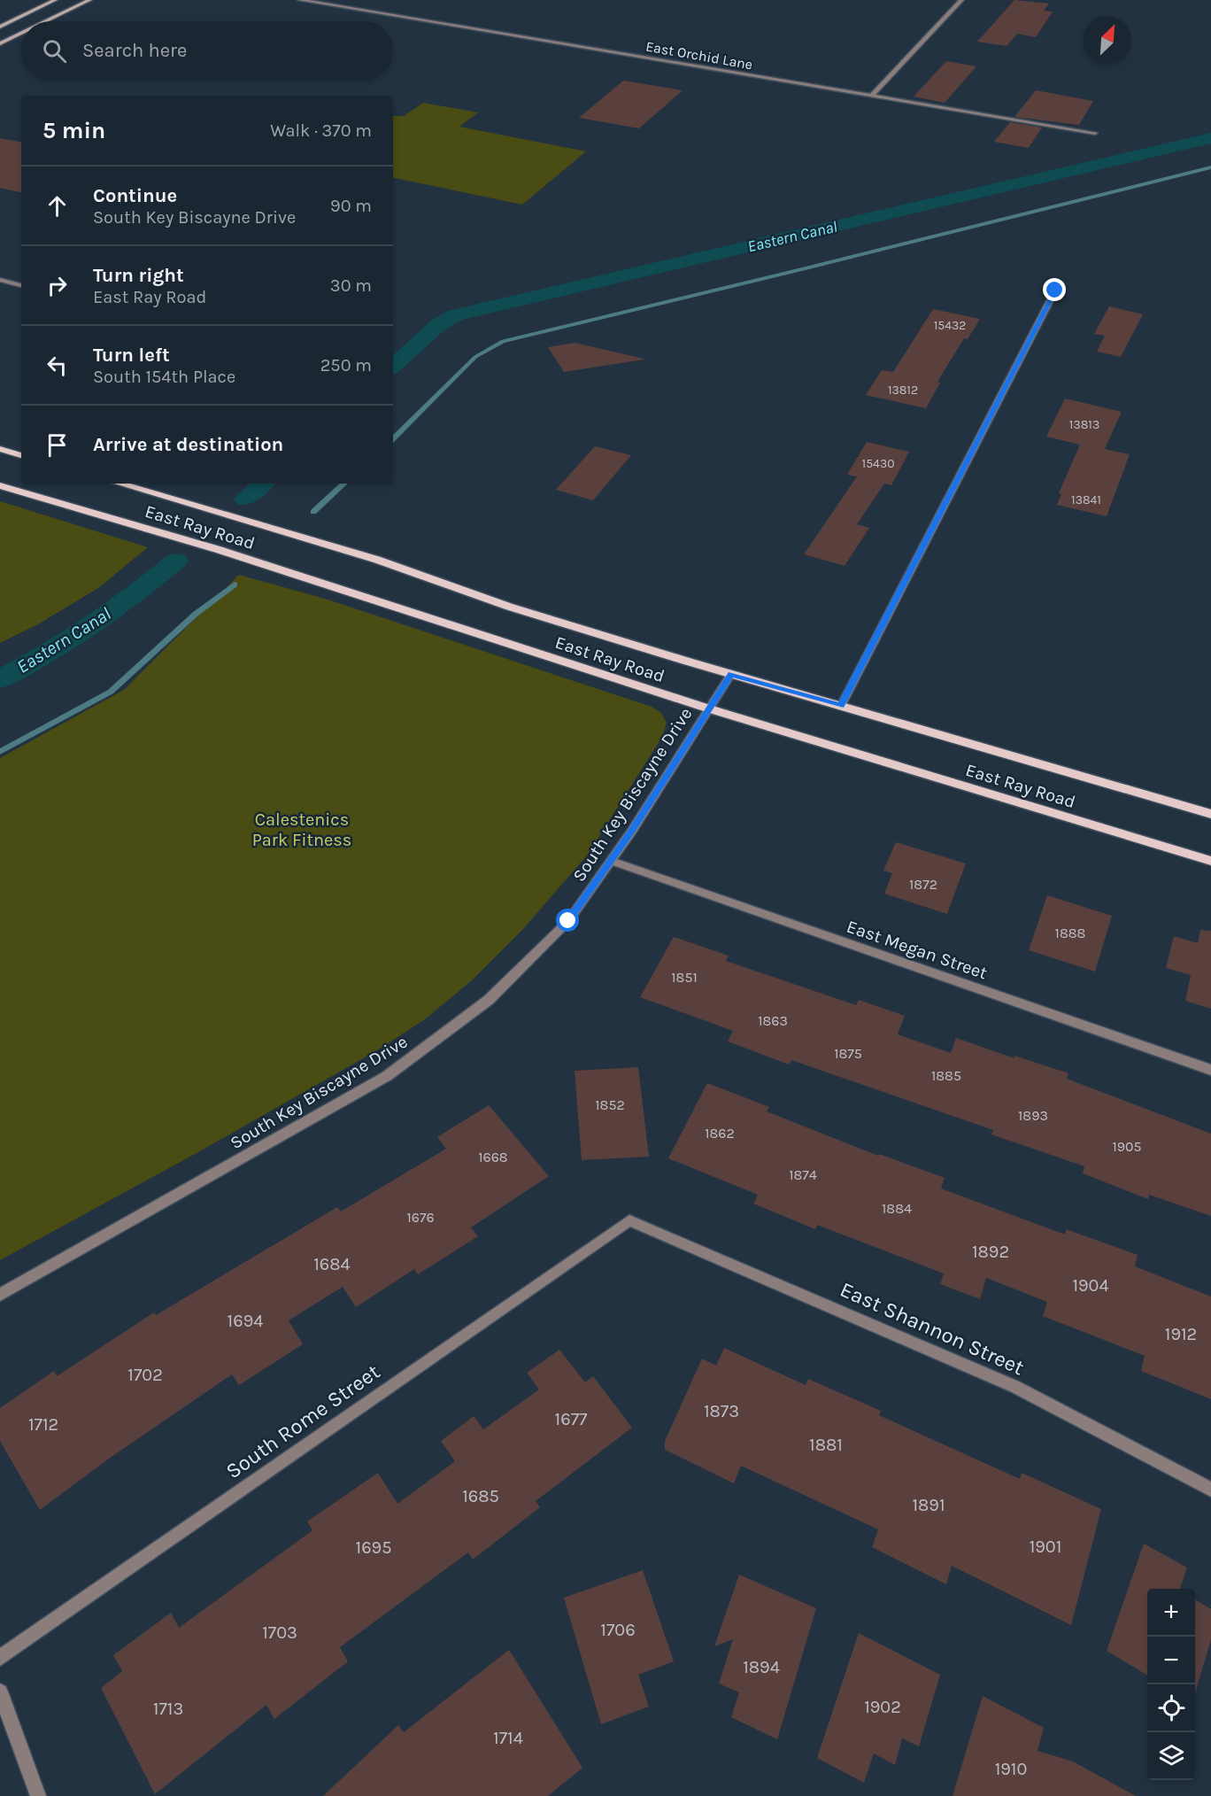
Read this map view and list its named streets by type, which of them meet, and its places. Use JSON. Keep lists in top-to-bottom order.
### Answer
{
  "streets": {
    "main road": ["East Ray Road"],
    "street": [
      "East Orchid Lane",
      "South Key Biscayne Drive",
      "East Megan Street",
      "East Shannon Street",
      "South Rome Street"
    ]
  },
  "crossings": [
    ["East Ray Road", "South Key Biscayne Drive"],
    ["South Key Biscayne Drive", "East Megan Street"],
    ["East Shannon Street", "South Rome Street"]
  ],
  "water": ["Eastern Canal"],
  "parks": ["Calestenics Park Fitness"],
  "house_numbers": [
    "15432",
    "13812",
    "13813",
    "15430",
    "13841",
    "1872",
    "1888",
    "1851",
    "1863",
    "1875",
    "1885",
    "1852",
    "1893",
    "1862",
    "1905",
    "1668",
    "1874",
    "1884",
    "1676",
    "1892",
    "1684",
    "1904",
    "1694",
    "1912",
    "1702",
    "1873",
    "1677",
    "1712",
    "1881",
    "1685",
    "1891",
    "1901",
    "1695",
    "1706",
    "1703",
    "1894",
    "1902",
    "1713",
    "1714",
    "1910"
  ],
  "north": "top right",
  "page": {
    "search": "Search here",
    "heading": ["5 min", "Walk · 370 m"],
    "list": [
      ["Continue", "South Key Biscayne Drive", "90 m"],
      ["Turn right", "East Ray Road", "30 m"],
      ["Turn left", "South 154th Place", "250 m"],
      "Arrive at destination"
    ],
    "map_buttons": ["+", "−"]
  }
}
